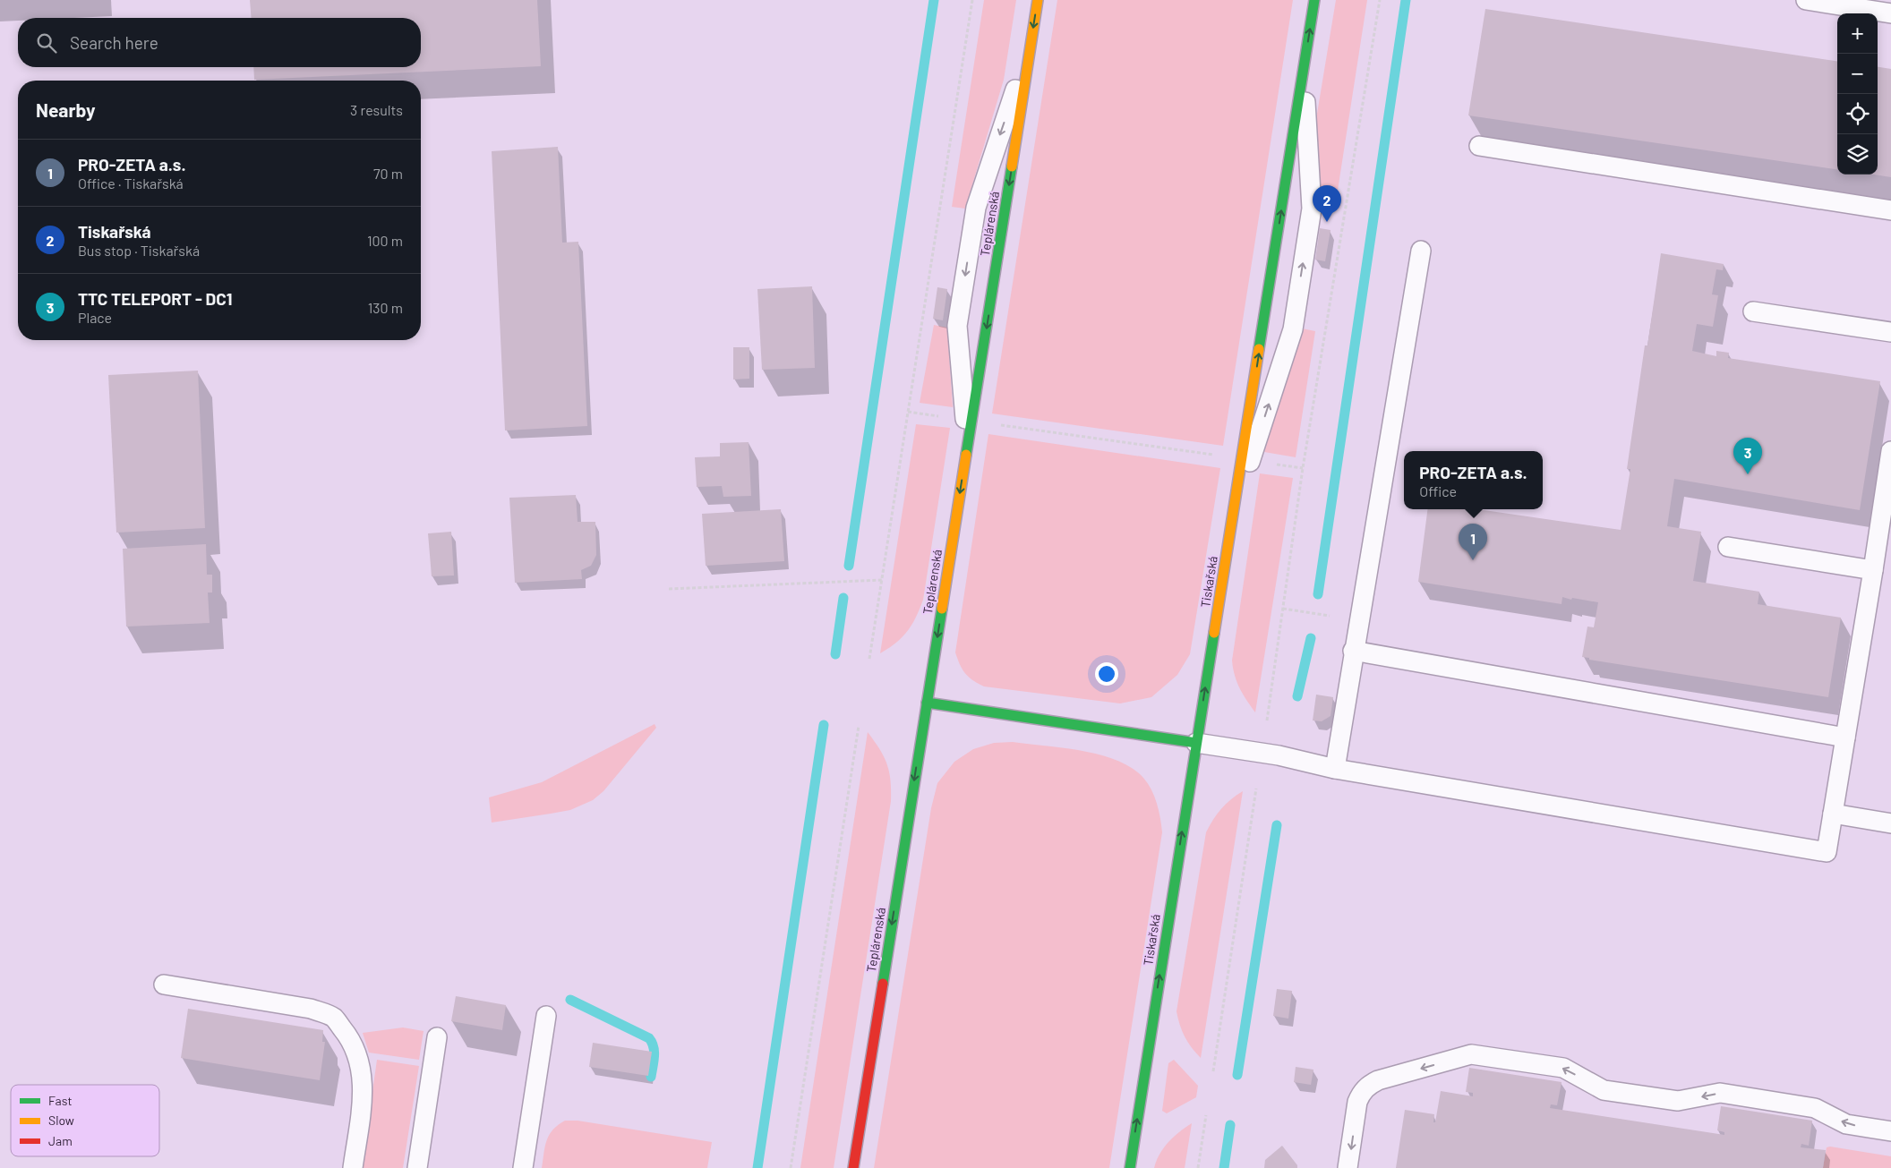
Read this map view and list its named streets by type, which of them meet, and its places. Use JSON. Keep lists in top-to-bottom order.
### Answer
{
  "streets": {
    "street": ["Teplárenská", "Tiskařská"]
  },
  "one_way": ["Teplárenská", "Tiskařská"],
  "legend": ["Fast", "Slow", "Jam"],
  "page": {
    "map_buttons": ["+", "−"],
    "search": "Search here",
    "heading": ["Nearby", "3 results"],
    "list": [
      {
        "mark": "1",
        "name": "PRO-ZETA a.s.",
        "note": "Office · Tiskařská",
        "value": "70 m"
      },
      {
        "mark": "2",
        "name": "Tiskařská",
        "note": "Bus stop · Tiskařská",
        "value": "100 m"
      },
      {
        "mark": "3",
        "name": "TTC TELEPORT - DC1",
        "note": "Place",
        "value": "130 m"
      }
    ],
    "pins": ["2", "3", "1"],
    "popup": ["PRO-ZETA a.s.", "Office"]
  }
}
